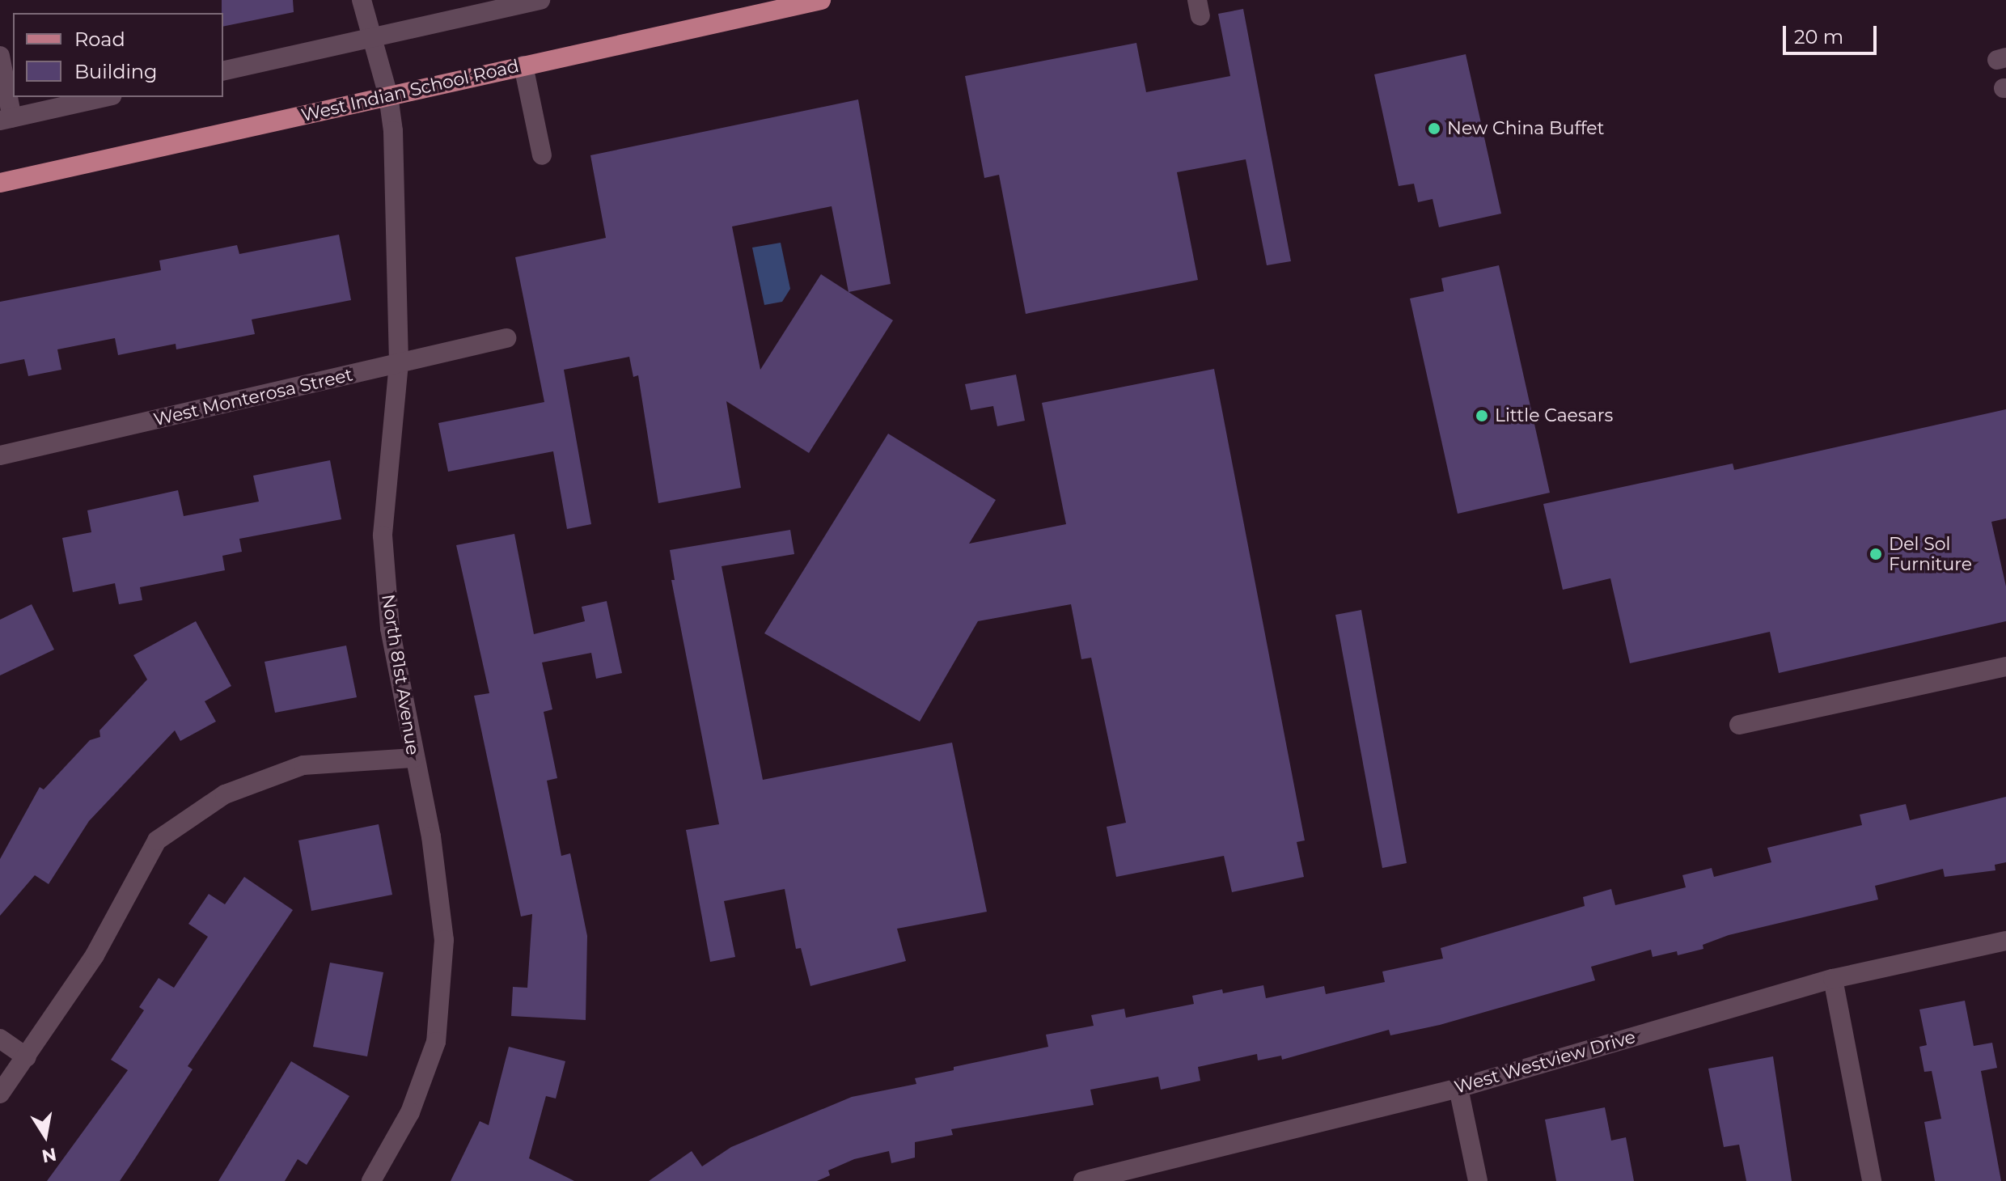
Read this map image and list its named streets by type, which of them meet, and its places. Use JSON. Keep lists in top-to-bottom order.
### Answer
{
  "streets": {
    "main road": ["West Indian School Road"],
    "street": ["West Monterosa Street", "North 81st Avenue", "West Westview Drive"]
  },
  "crossings": [
    ["West Indian School Road", "North 81st Avenue"],
    ["West Monterosa Street", "North 81st Avenue"]
  ],
  "places": ["New China Buffet", "Little Caesars", "Del Sol Furniture"],
  "legend": ["Road", "Building"],
  "scale_bar": "20 m",
  "north": "bottom"
}
